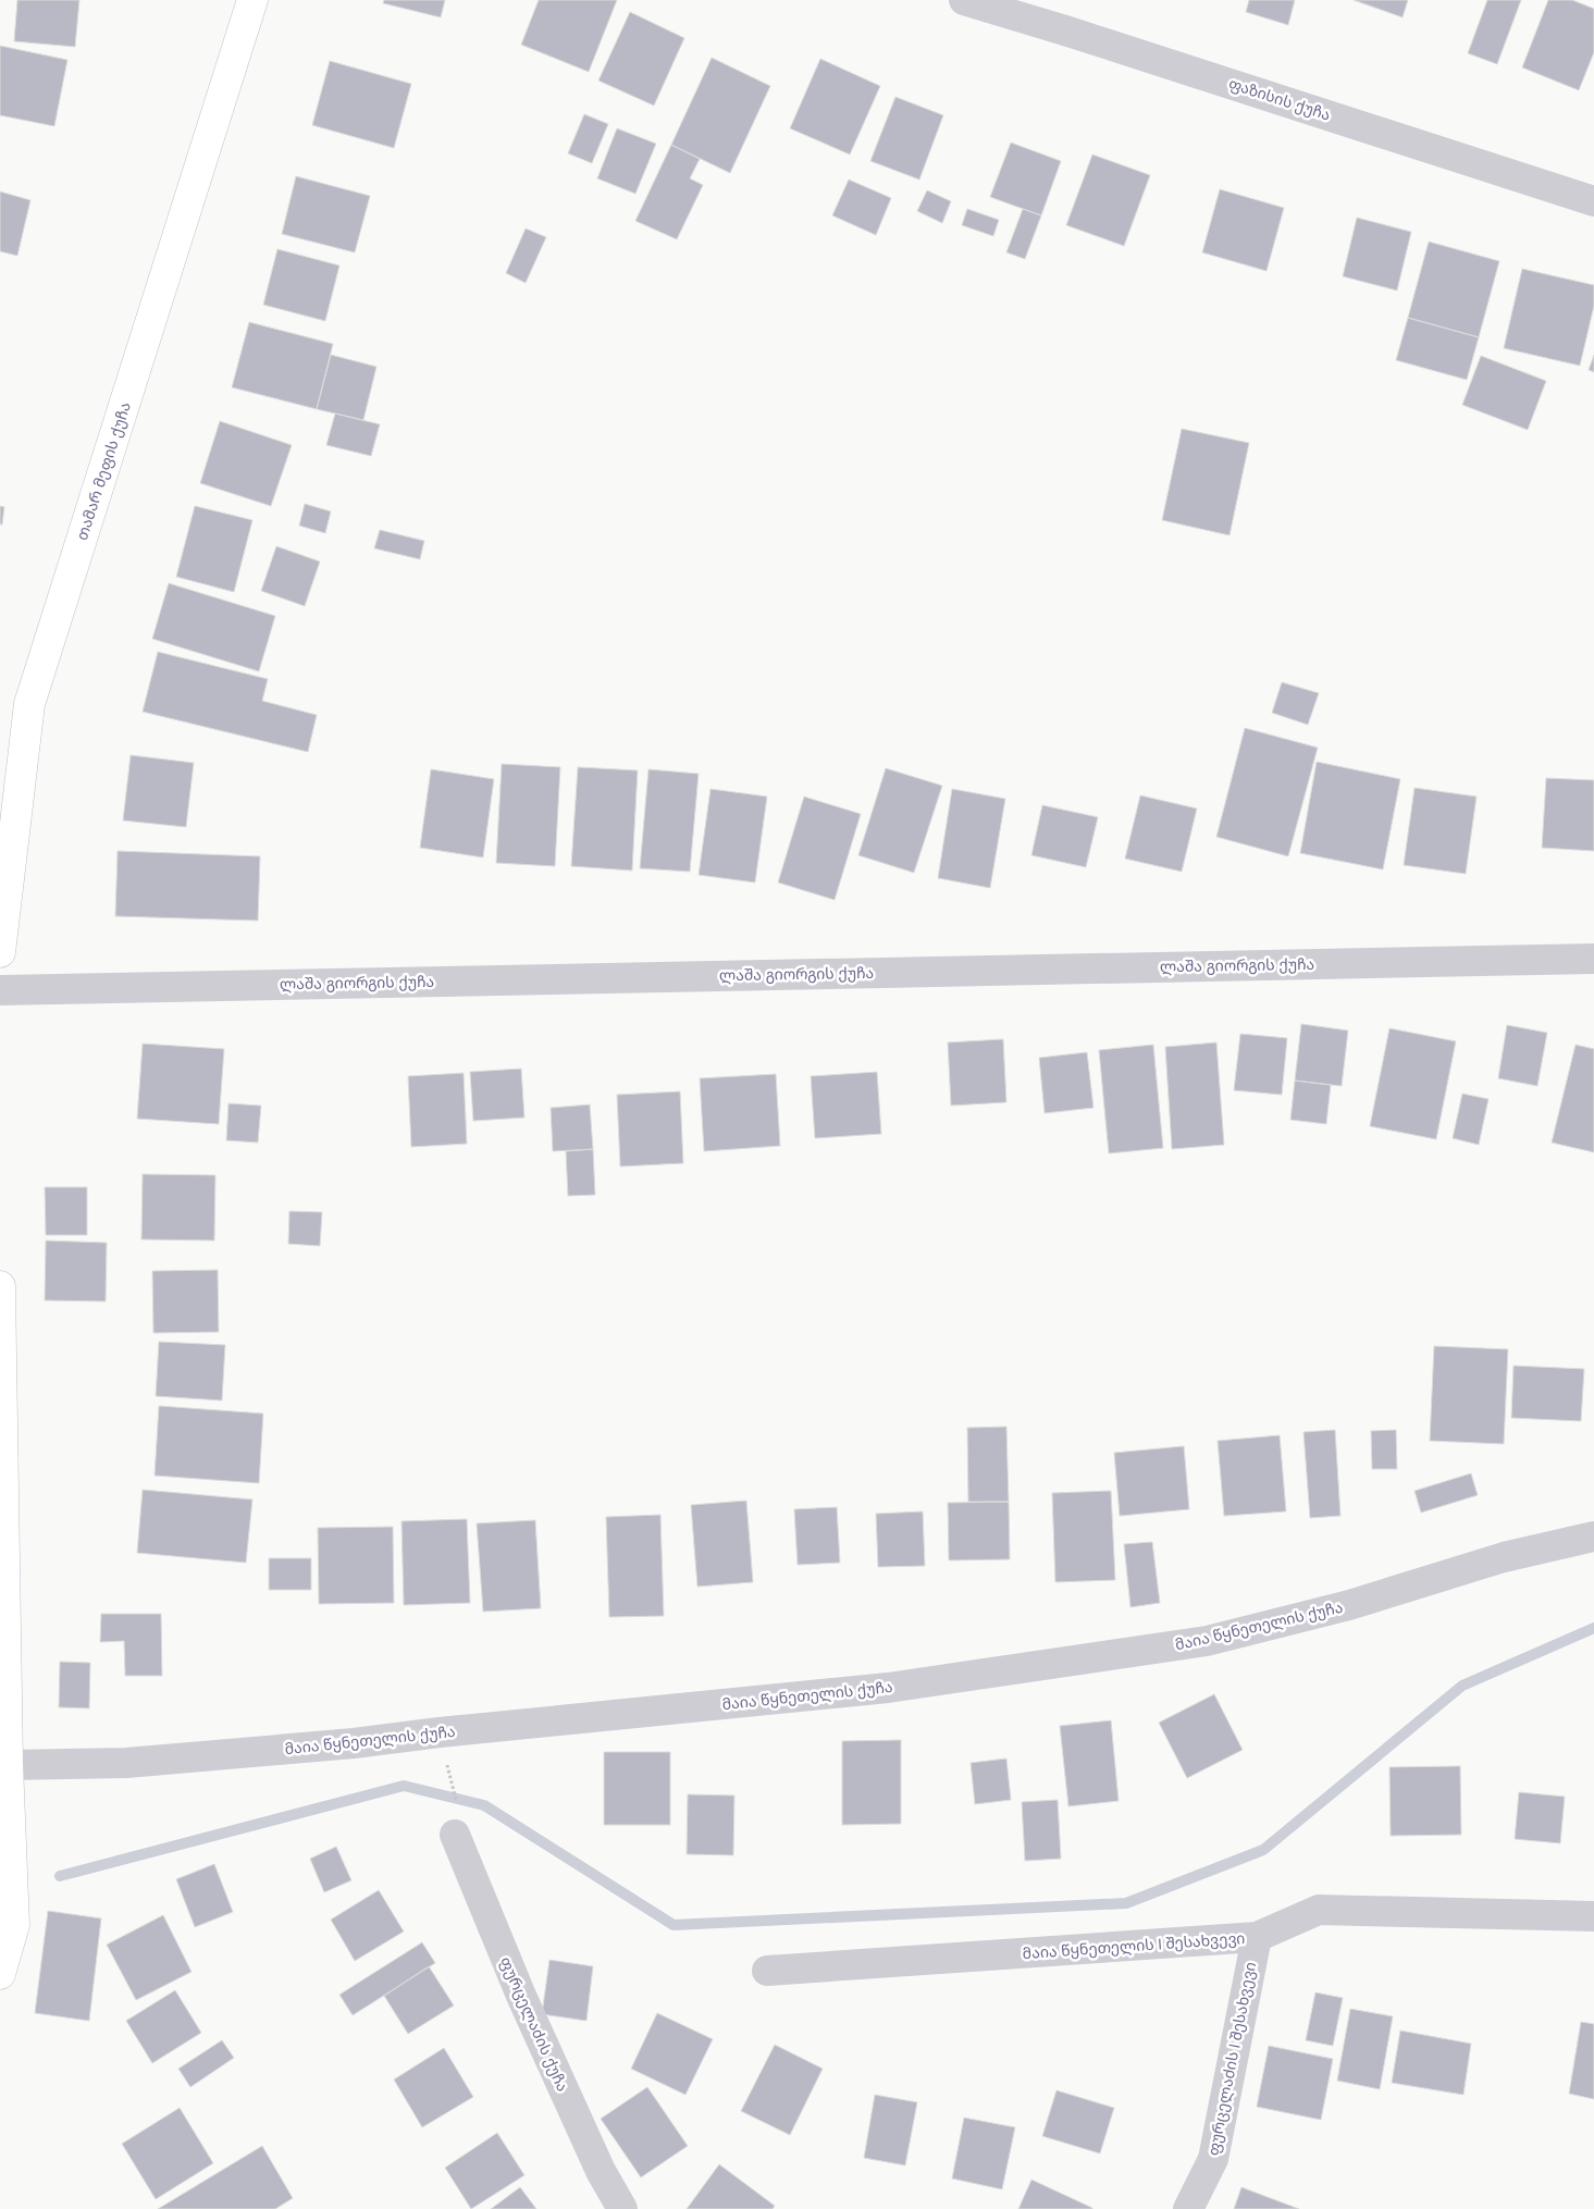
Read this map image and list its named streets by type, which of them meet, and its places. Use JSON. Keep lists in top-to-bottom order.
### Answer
{
  "streets": {
    "street": [
      "ფაზისის ქუჩა",
      "თამარ მეფის ქუჩა",
      "ლაშა გიორგის ქუჩა",
      "მაია წყნეთელის ქუჩა",
      "მაია წყნეთელის I შესახვევი",
      "ფურცელაძის ქუჩა",
      "ფურცელაძის I შესახვევი"
    ]
  },
  "crossings": [
    ["მაია წყნეთელის I შესახვევი", "ფურცელაძის I შესახვევი"]
  ]
}
